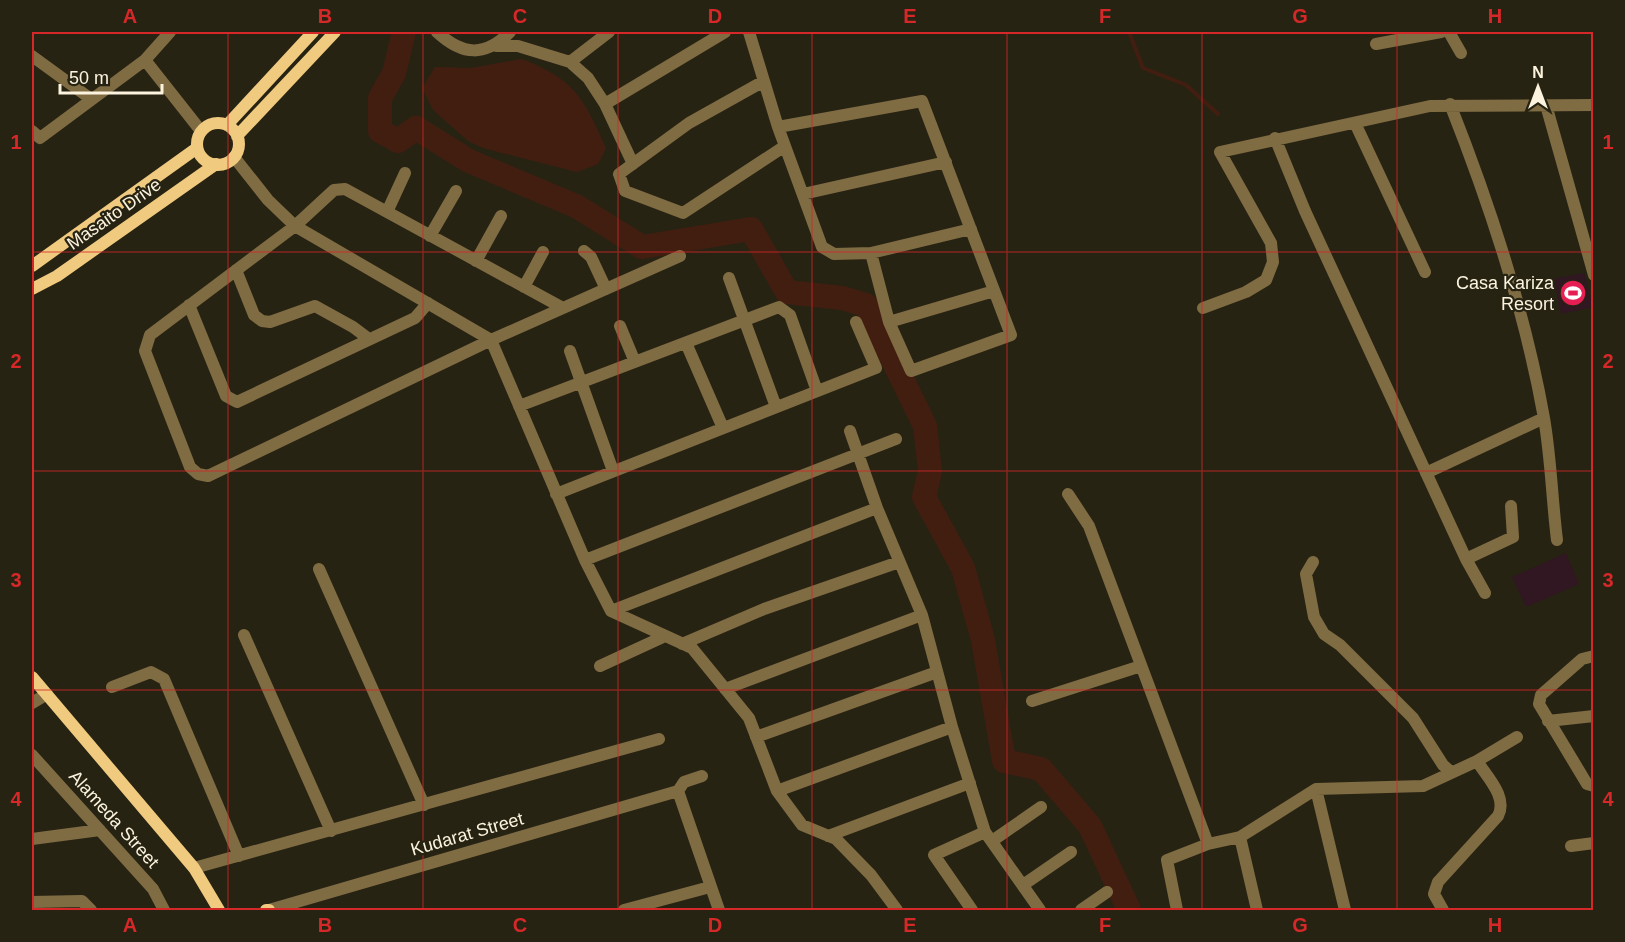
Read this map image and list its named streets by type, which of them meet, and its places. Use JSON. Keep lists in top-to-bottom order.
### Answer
{
  "streets": {
    "street": ["Masaito Drive", "Alameda Street", "Kudarat Street"]
  },
  "places": {
    "sports": ["Casa Kariza Resort"]
  },
  "scale_bar": "50 m",
  "north": "top",
  "grid": {
    "columns": [
      "A",
      "B",
      "C",
      "D",
      "E",
      "F",
      "G",
      "H"
    ],
    "rows": [
      "1",
      "2",
      "3",
      "4"
    ]
  }
}
